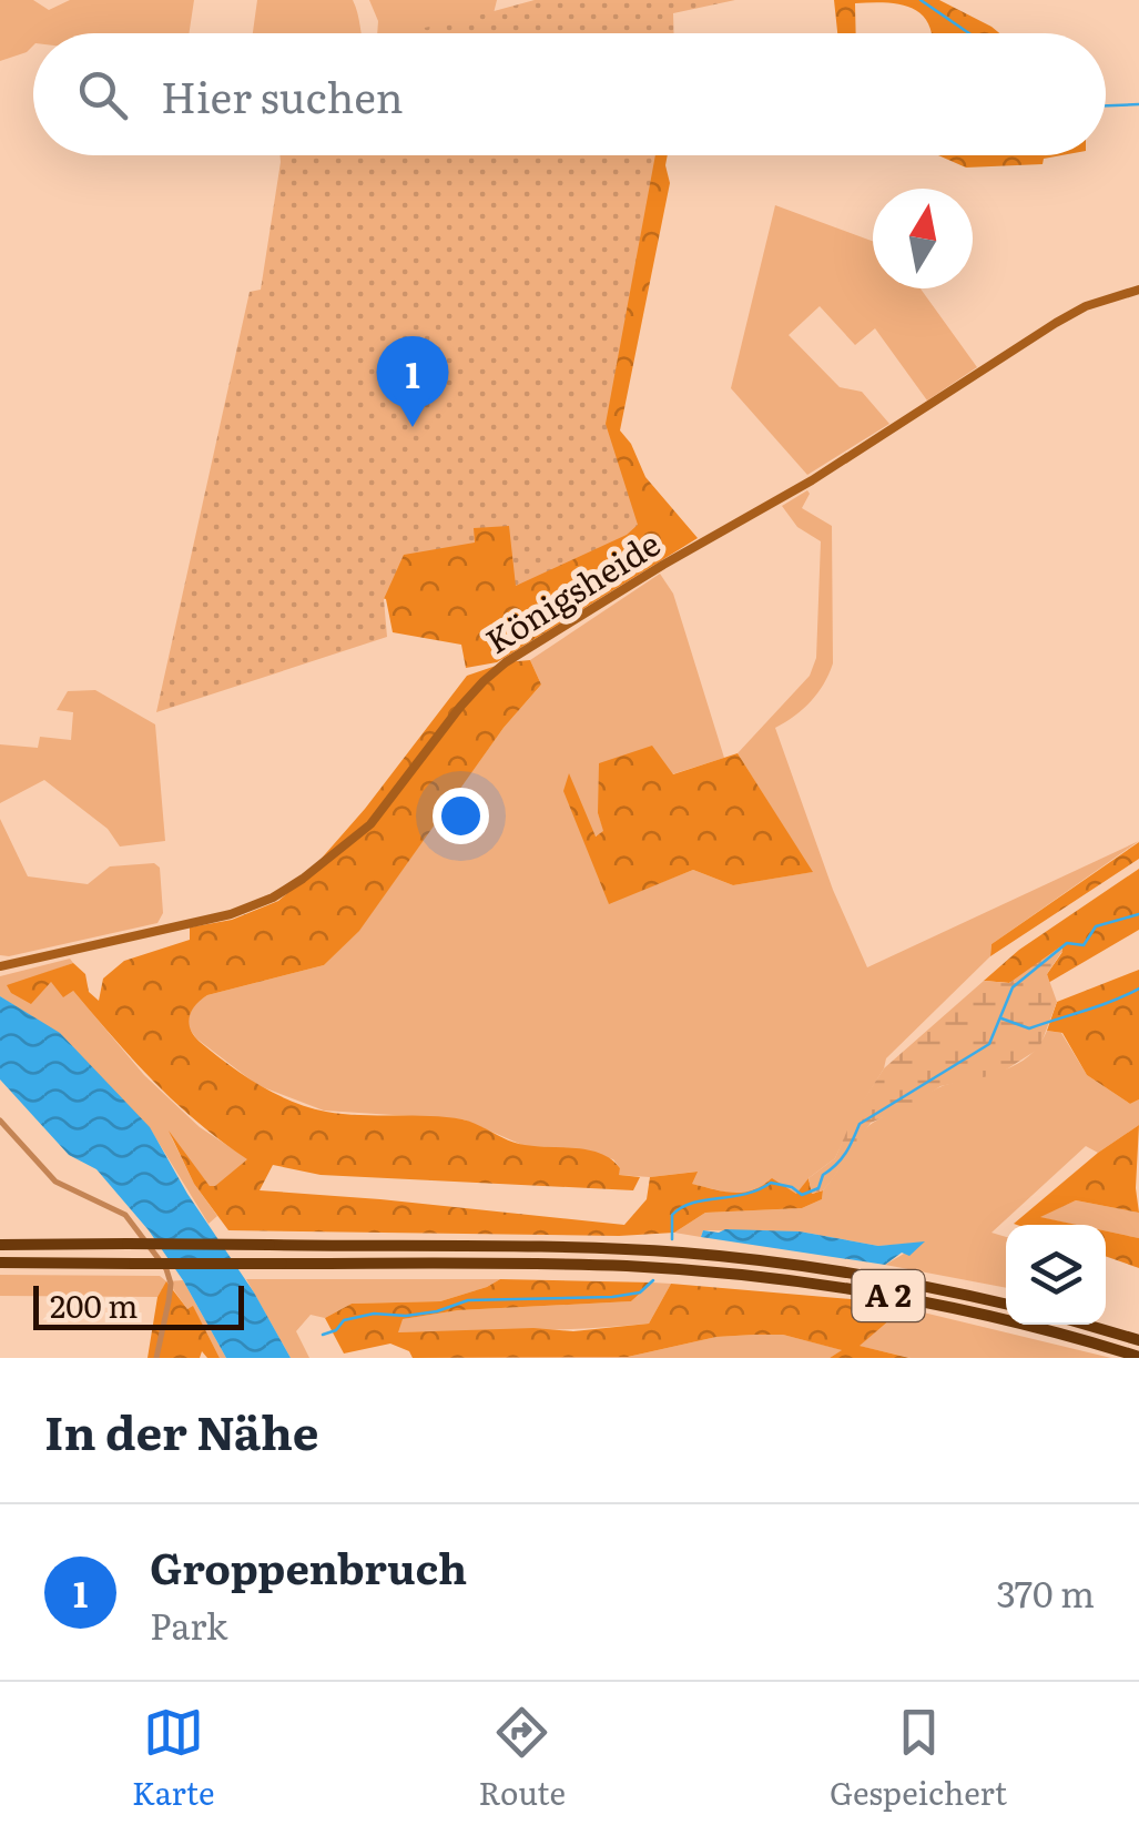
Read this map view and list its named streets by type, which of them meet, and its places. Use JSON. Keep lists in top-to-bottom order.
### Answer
{
  "streets": {
    "highway": ["A 2"],
    "main road": ["Königsheide"]
  },
  "scale_bar": "200 m",
  "north": "top",
  "page": {
    "search": "Hier suchen",
    "pins": "1",
    "scale": "200 m",
    "heading": "In der Nähe",
    "list": [
      {
        "mark": "1",
        "name": "Groppenbruch",
        "note": "Park",
        "value": "370 m"
      }
    ],
    "nav": ["Karte", "Route", "Gespeichert"]
  }
}
